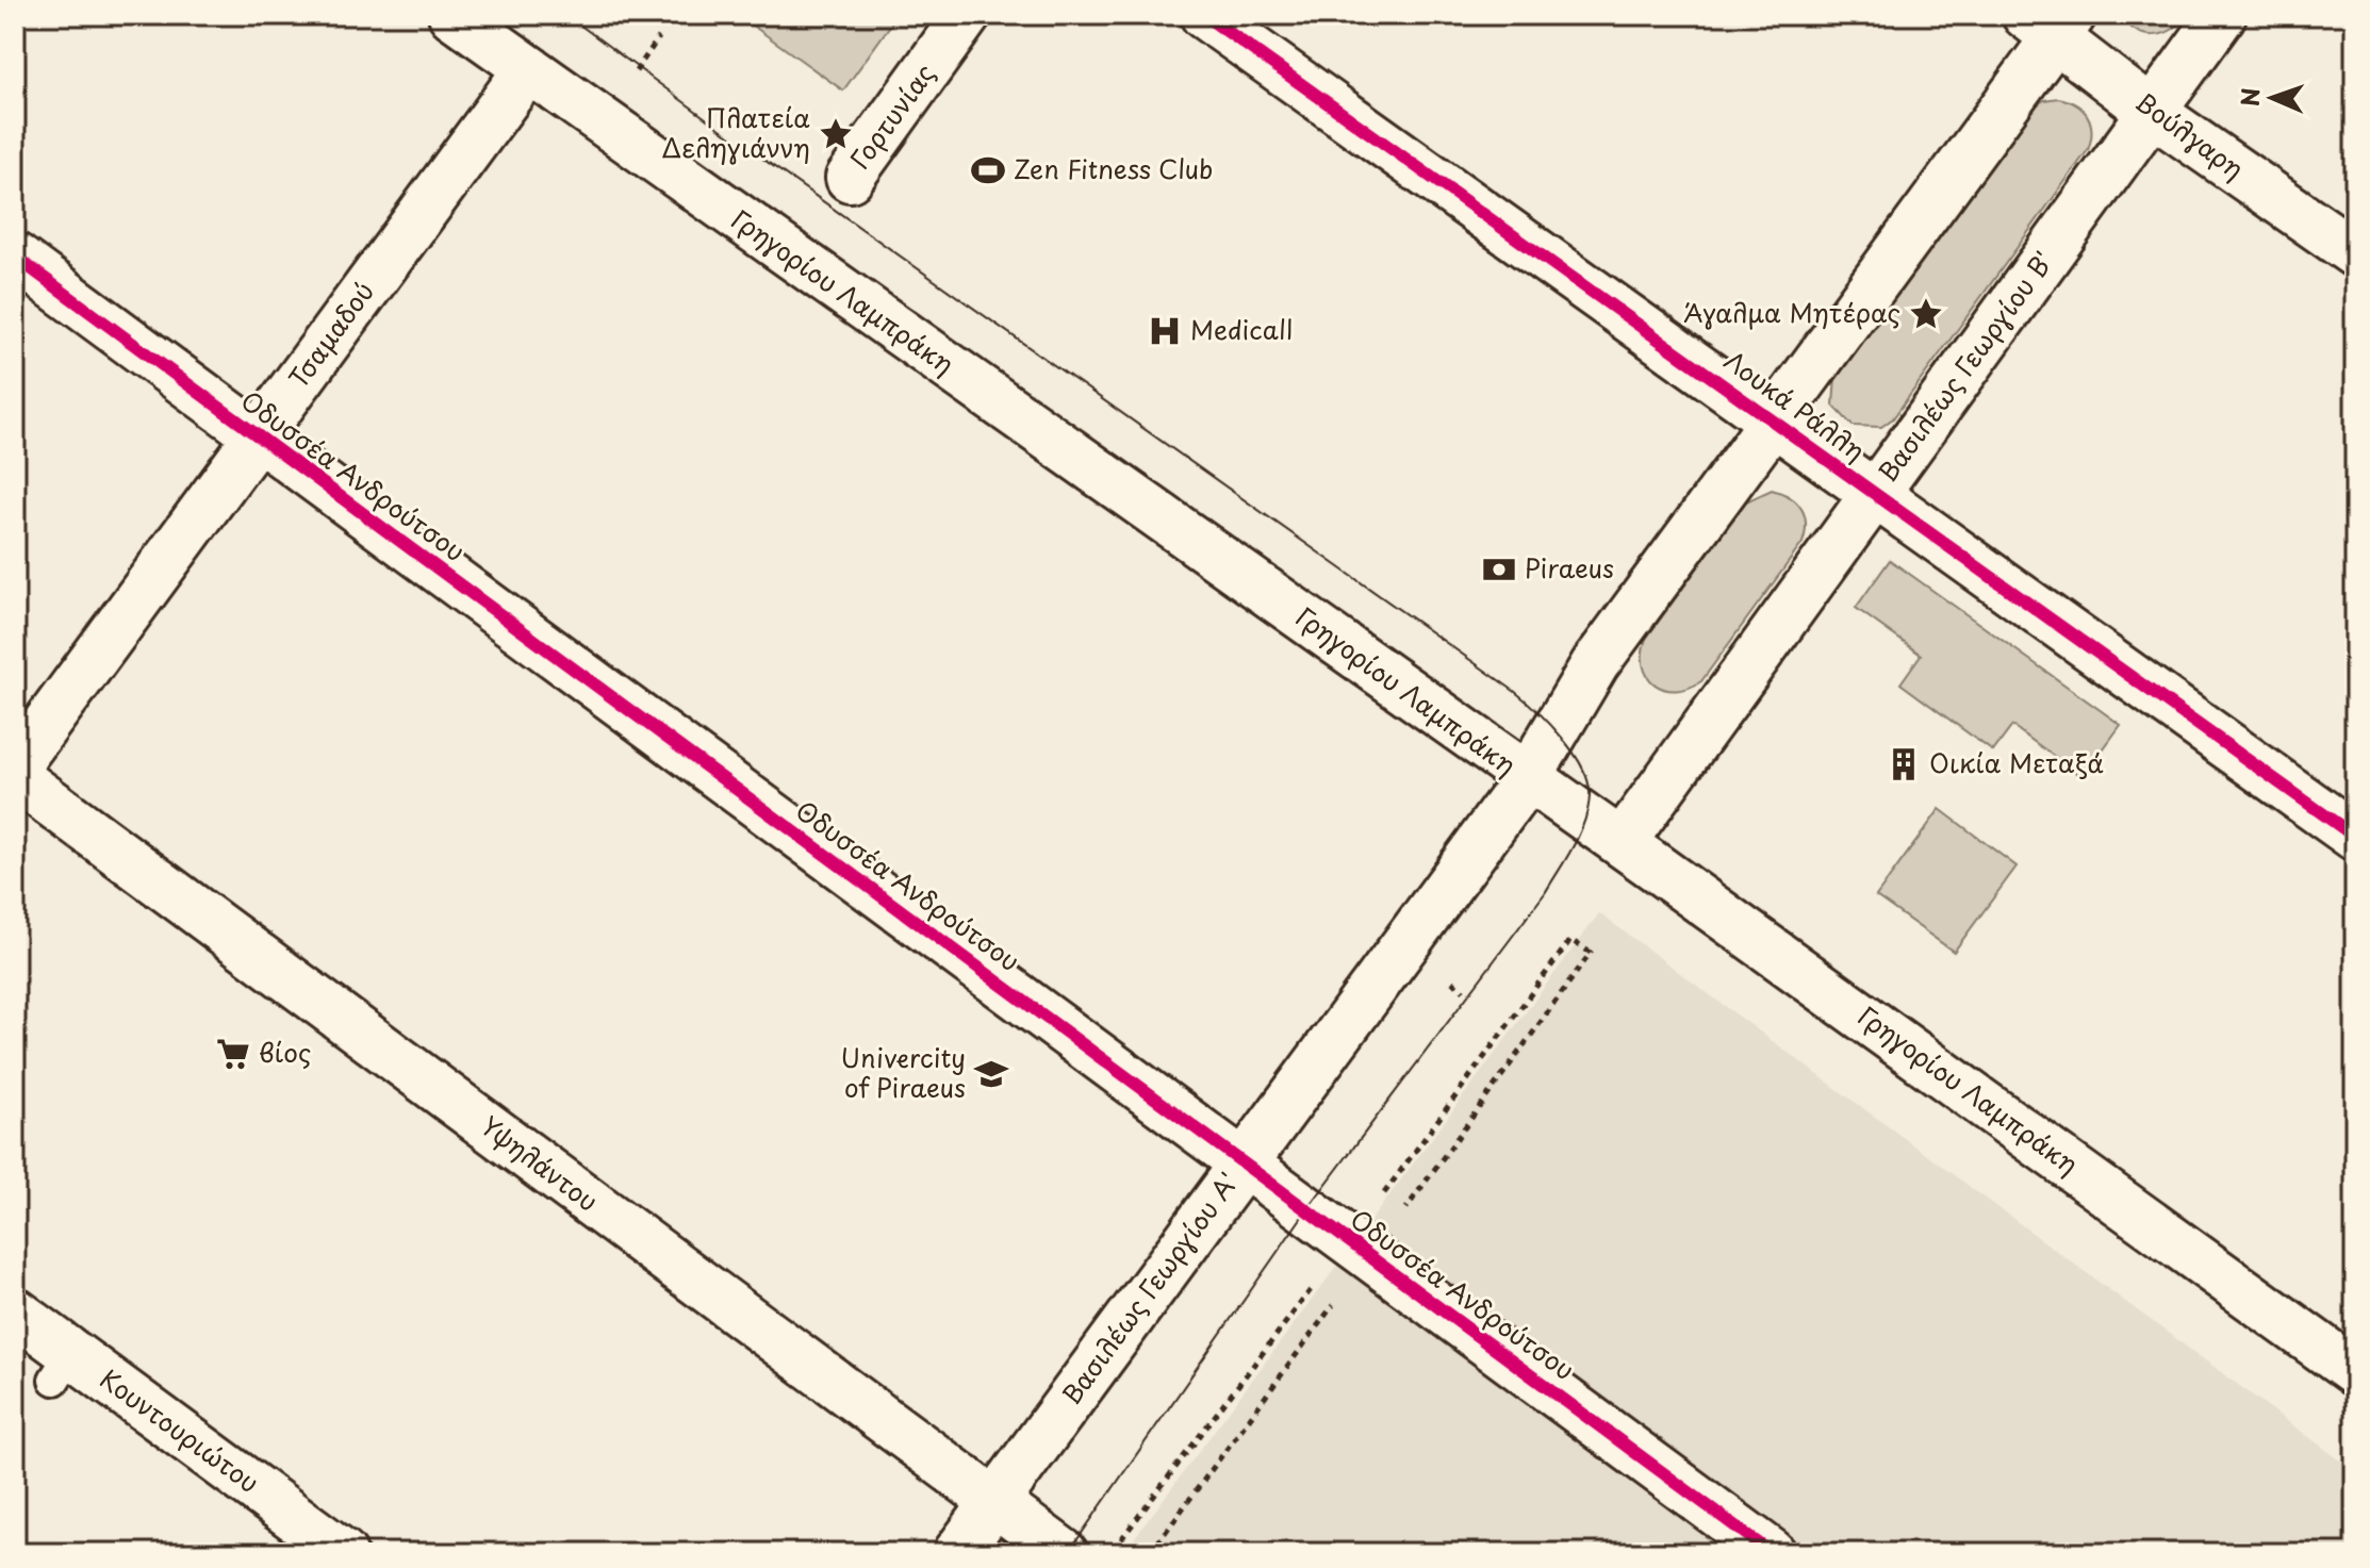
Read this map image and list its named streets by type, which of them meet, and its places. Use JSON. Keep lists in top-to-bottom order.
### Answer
{
  "streets": {
    "street": [
      "Γορτυνίας",
      "Βούλγαρη",
      "Γρηγορίου Λαμπράκη",
      "Τσαμαδού",
      "Βασιλέως Γεωργίου Β'",
      "Λουκά Ράλλη",
      "Οδυσσέα Ανδρούτσου",
      "Υψηλάντου",
      "Βασιλέως Γεωργίου Α'",
      "Κουντουριώτου"
    ]
  },
  "crossings": [
    ["Βούλγαρη", "Βασιλέως Γεωργίου Β'"],
    ["Γρηγορίου Λαμπράκη", "Τσαμαδού"],
    ["Γρηγορίου Λαμπράκη", "Βασιλέως Γεωργίου Β'"],
    ["Γρηγορίου Λαμπράκη", "Βασιλέως Γεωργίου Α'"],
    ["Τσαμαδού", "Οδυσσέα Ανδρούτσου"],
    ["Βασιλέως Γεωργίου Β'", "Λουκά Ράλλη"],
    ["Οδυσσέα Ανδρούτσου", "Βασιλέως Γεωργίου Α'"],
    ["Υψηλάντου", "Βασιλέως Γεωργίου Α'"]
  ],
  "places": {
    "place": ["Πλατεία Δεληγιάννη", "Άγαλμα Μητέρας"],
    "sports": ["Zen Fitness Club"],
    "hospital": ["Medicall"],
    "bank": ["Piraeus"],
    "building": ["Οικία Μεταξά"],
    "supermarket": ["βίος"],
    "school or university": ["Univercity of Piraeus"]
  },
  "north": "left"
}
